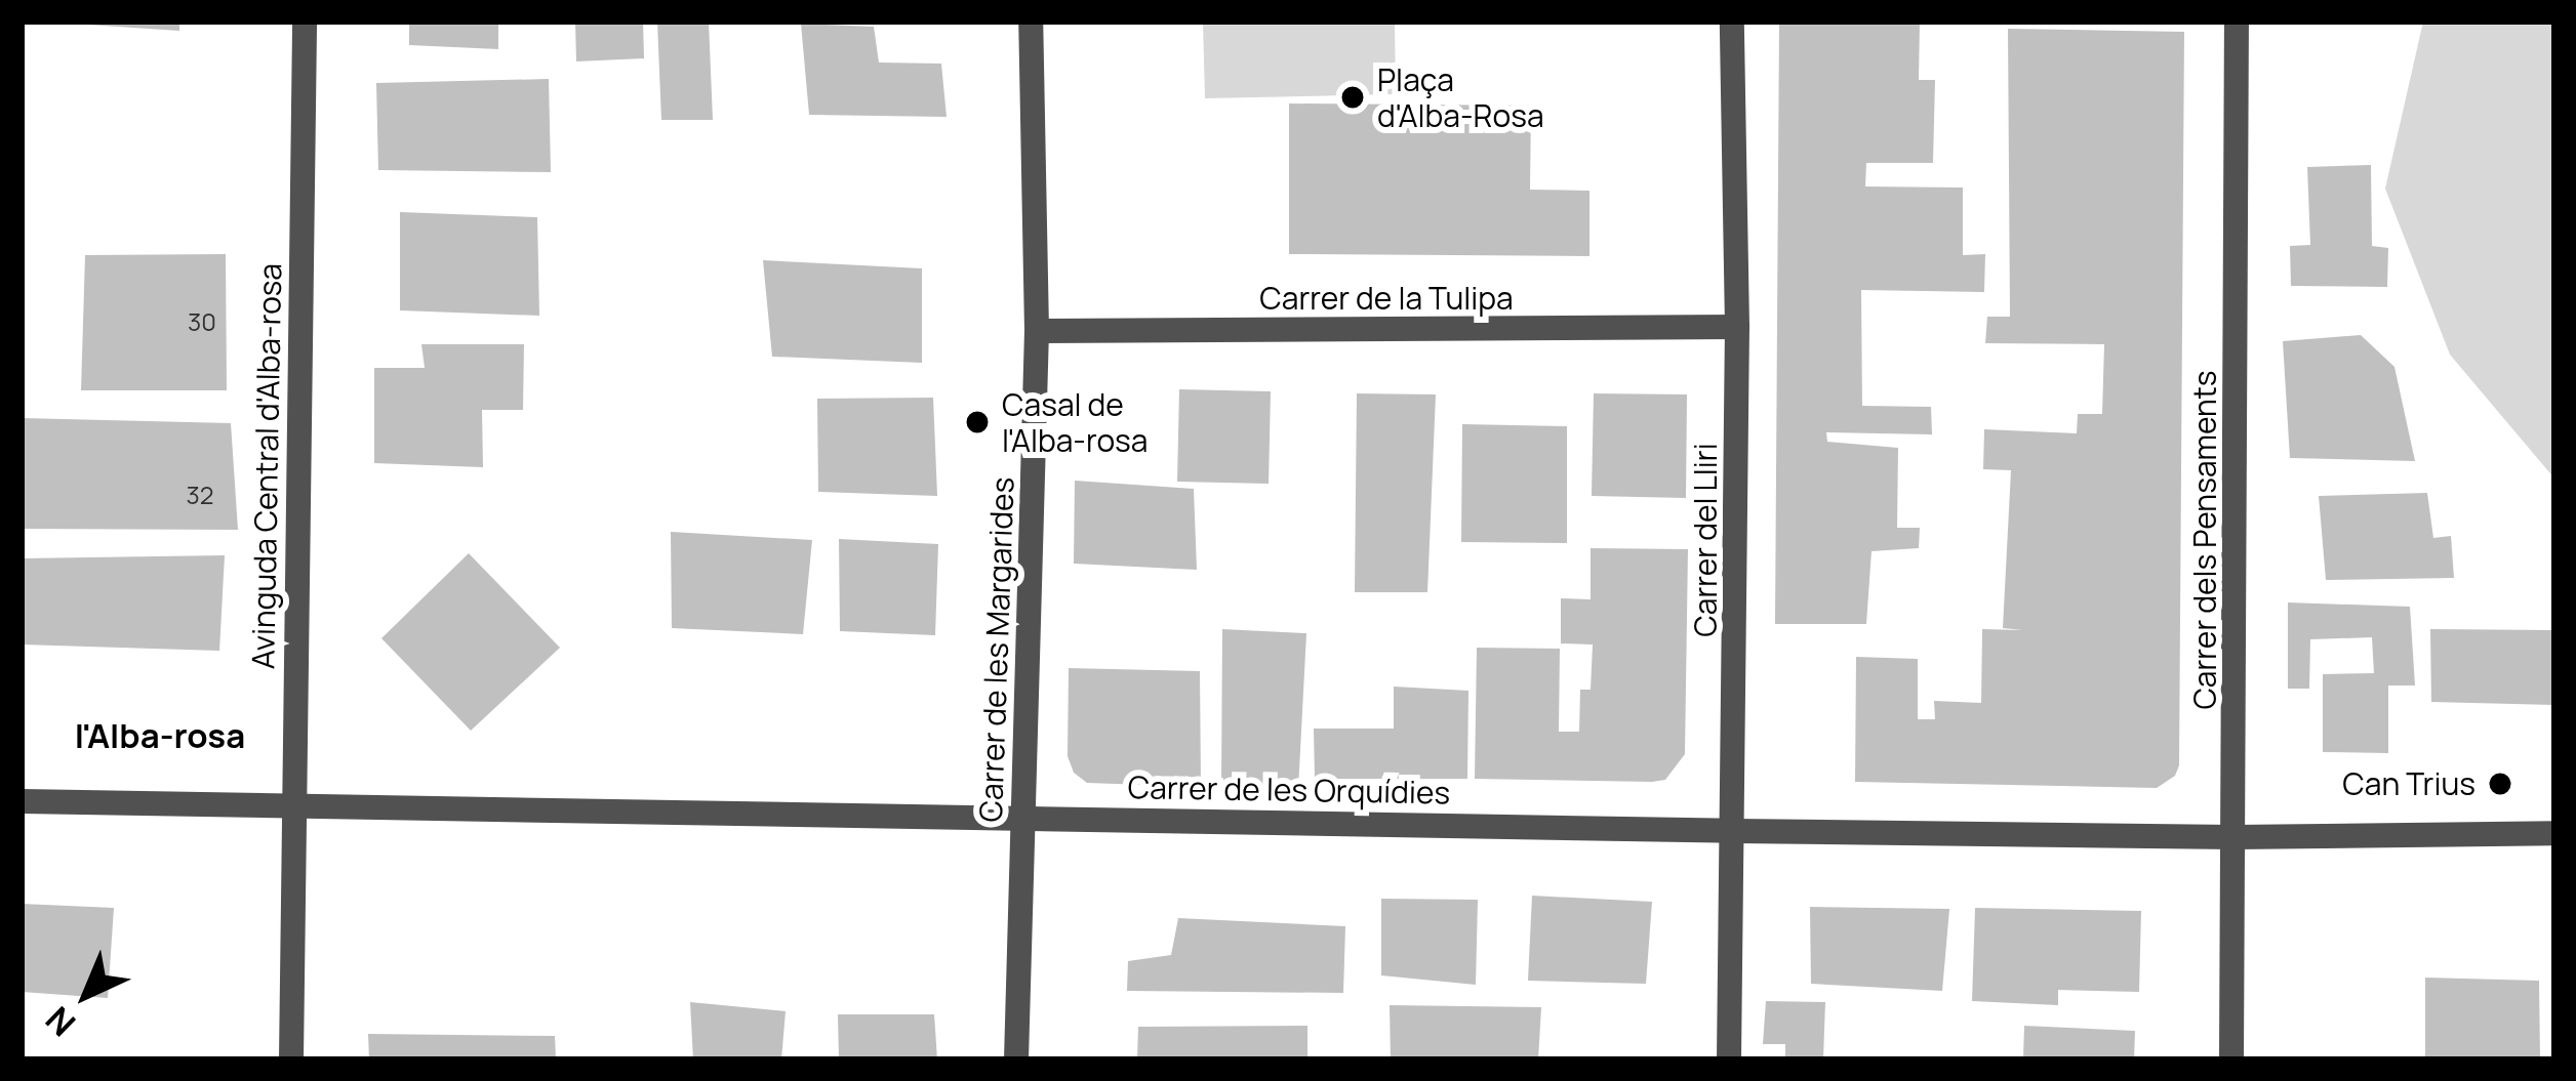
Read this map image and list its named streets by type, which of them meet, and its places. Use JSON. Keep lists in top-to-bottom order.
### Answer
{
  "streets": {
    "street": [
      "Carrer de la Tulipa",
      "Avinguda Central d'Alba-rosa",
      "Carrer del Lliri",
      "Carrer dels Pensaments",
      "Carrer de les Margarides",
      "Carrer de les Orquídies"
    ]
  },
  "crossings": [
    ["Carrer de la Tulipa", "Carrer del Lliri"],
    ["Carrer de la Tulipa", "Carrer de les Margarides"],
    ["Avinguda Central d'Alba-rosa", "Carrer de les Orquídies"],
    ["Carrer del Lliri", "Carrer de les Orquídies"],
    ["Carrer dels Pensaments", "Carrer de les Orquídies"],
    ["Carrer de les Margarides", "Carrer de les Orquídies"]
  ],
  "districts": ["l'Alba-rosa"],
  "places": ["Plaça d'Alba-Rosa", "Casal de l'Alba-rosa", "Can Trius"],
  "house_numbers": ["30", "32"],
  "north": "bottom left"
}
